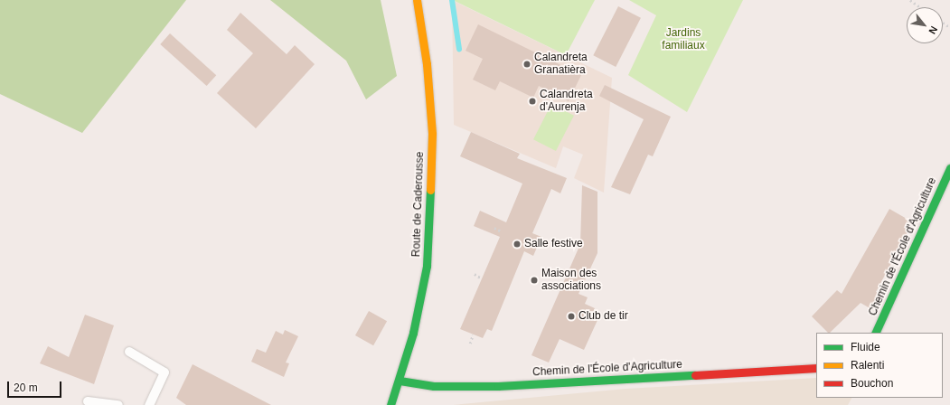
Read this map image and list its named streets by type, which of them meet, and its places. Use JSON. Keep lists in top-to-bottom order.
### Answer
{
  "streets": {
    "street": ["Route de Caderousse", "Chemin de l'École d'Agriculture"]
  },
  "crossings": [
    ["Route de Caderousse", "Chemin de l'École d'Agriculture"]
  ],
  "parks": ["Jardins familiaux"],
  "places": [
    "Calandreta Granatièra",
    "Calandreta d'Aurenja",
    "Salle festive",
    "Maison des associations",
    "Club de tir"
  ],
  "legend": ["Fluide", "Ralenti", "Bouchon"],
  "scale_bar": "20 m",
  "north": "bottom right"
}
